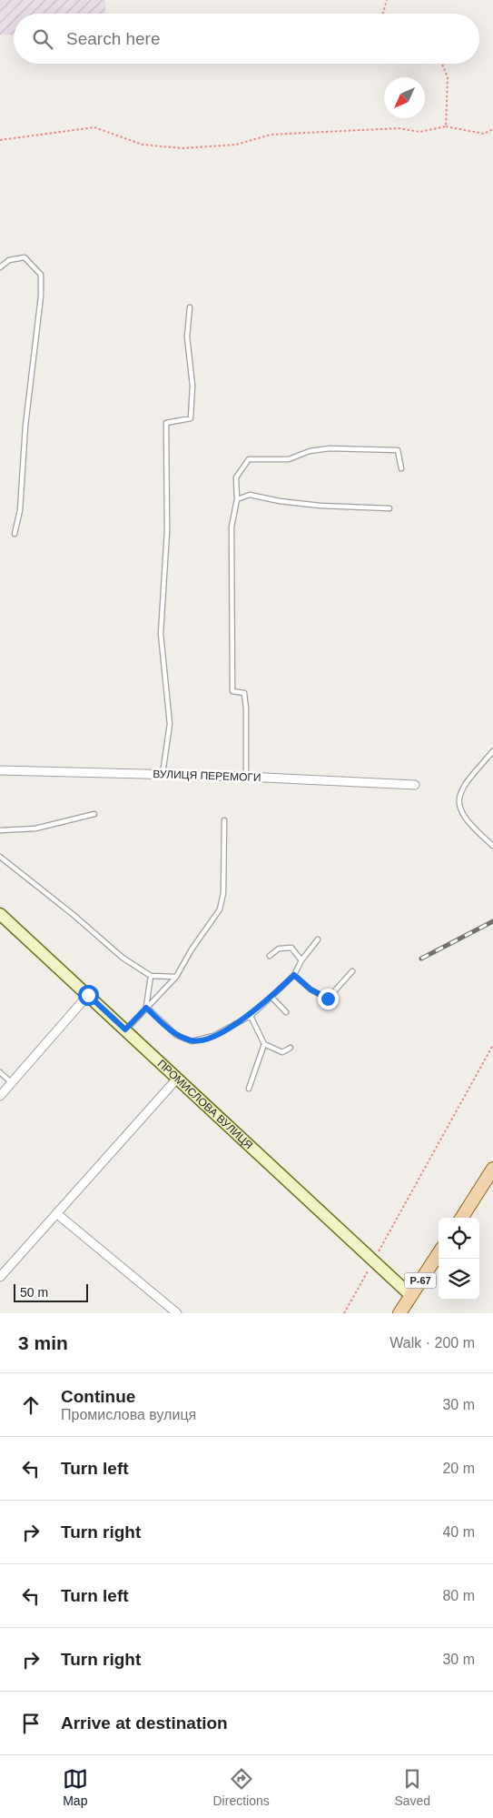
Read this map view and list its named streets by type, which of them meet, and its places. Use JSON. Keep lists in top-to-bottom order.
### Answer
{
  "streets": {
    "main road": ["Р-67"],
    "street": ["ВУЛИЦЯ ПЕРЕМОГИ", "ПРОМИСЛОВА ВУЛИЦЯ"]
  },
  "crossings": [
    ["ПРОМИСЛОВА ВУЛИЦЯ", "Р-67"]
  ],
  "scale_bar": "50 m",
  "north": "bottom left",
  "page": {
    "search": "Search here",
    "scale": "50 m",
    "heading": ["3 min", "Walk · 200 m"],
    "list": [
      ["Continue", "Промислова вулиця", "30 m"],
      ["Turn left", "20 m"],
      ["Turn right", "40 m"],
      ["Turn left", "80 m"],
      ["Turn right", "30 m"],
      "Arrive at destination"
    ],
    "nav": ["Map", "Directions", "Saved"]
  }
}
